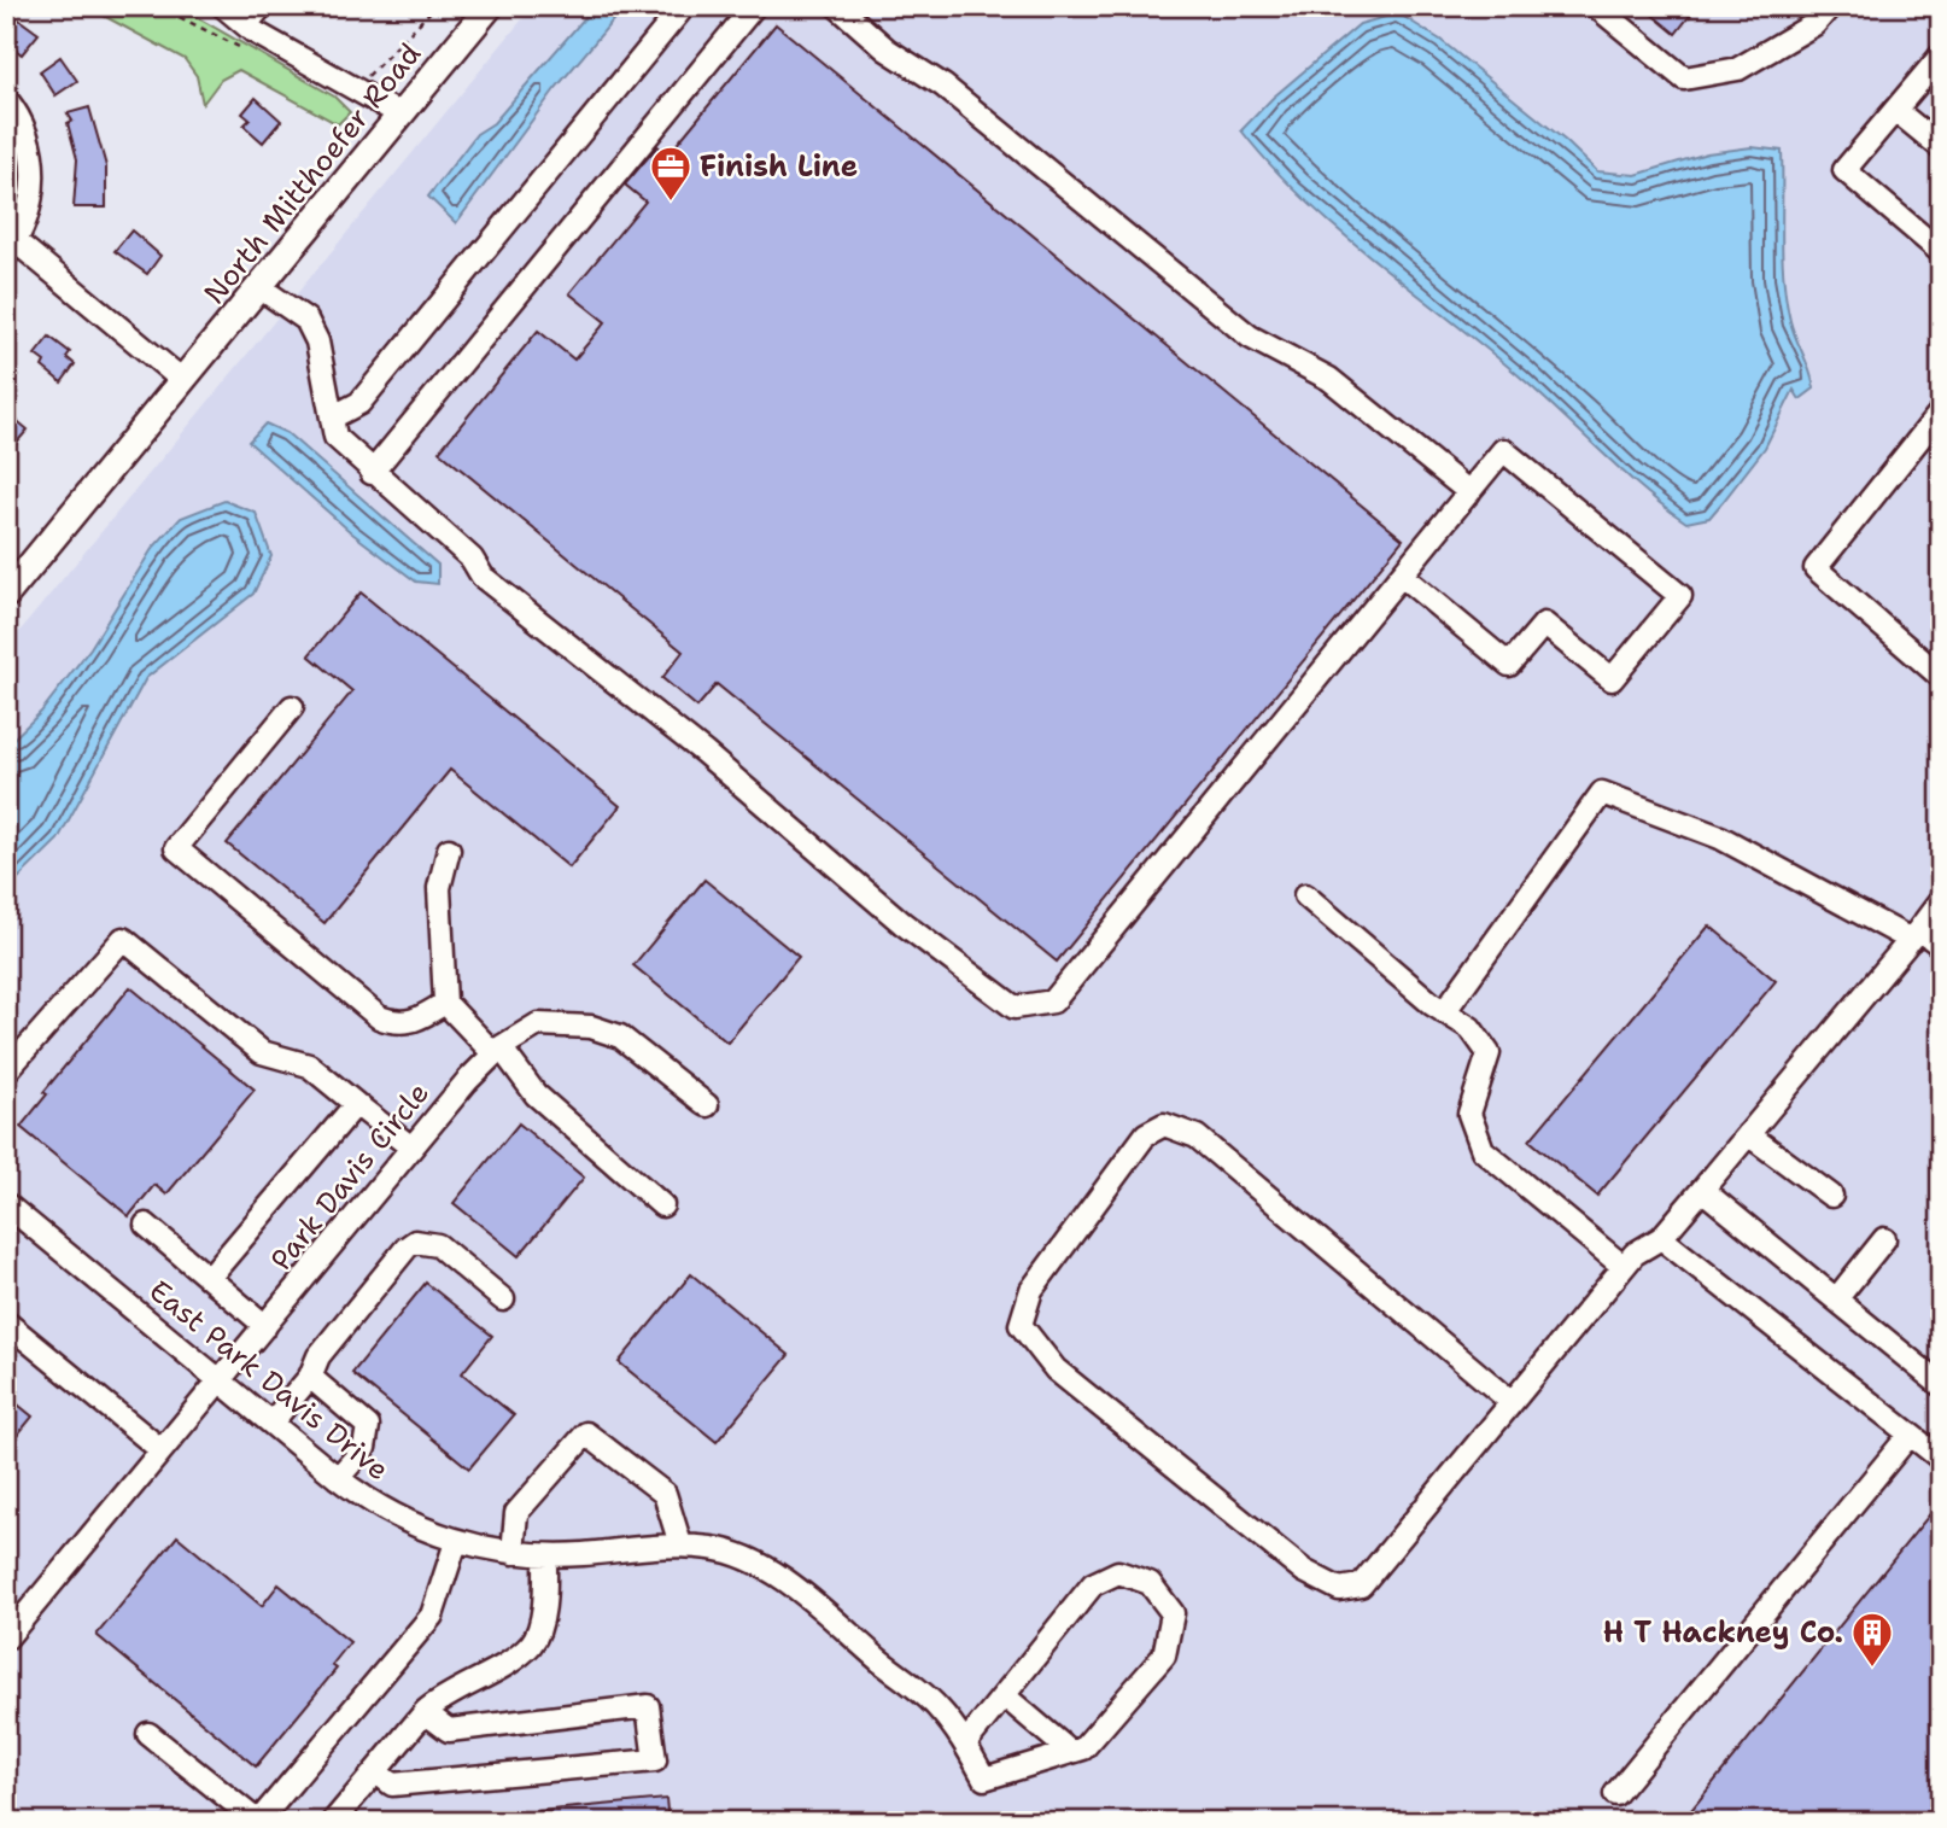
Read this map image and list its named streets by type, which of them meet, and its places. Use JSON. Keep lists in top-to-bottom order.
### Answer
{
  "streets": {
    "main road": ["North Mitthoefer Road"],
    "street": ["Park Davis Circle", "East Park Davis Drive"]
  },
  "crossings": [
    ["Park Davis Circle", "East Park Davis Drive"]
  ],
  "places": {
    "office": ["Finish Line"],
    "building": ["H T Hackney Co."]
  }
}
